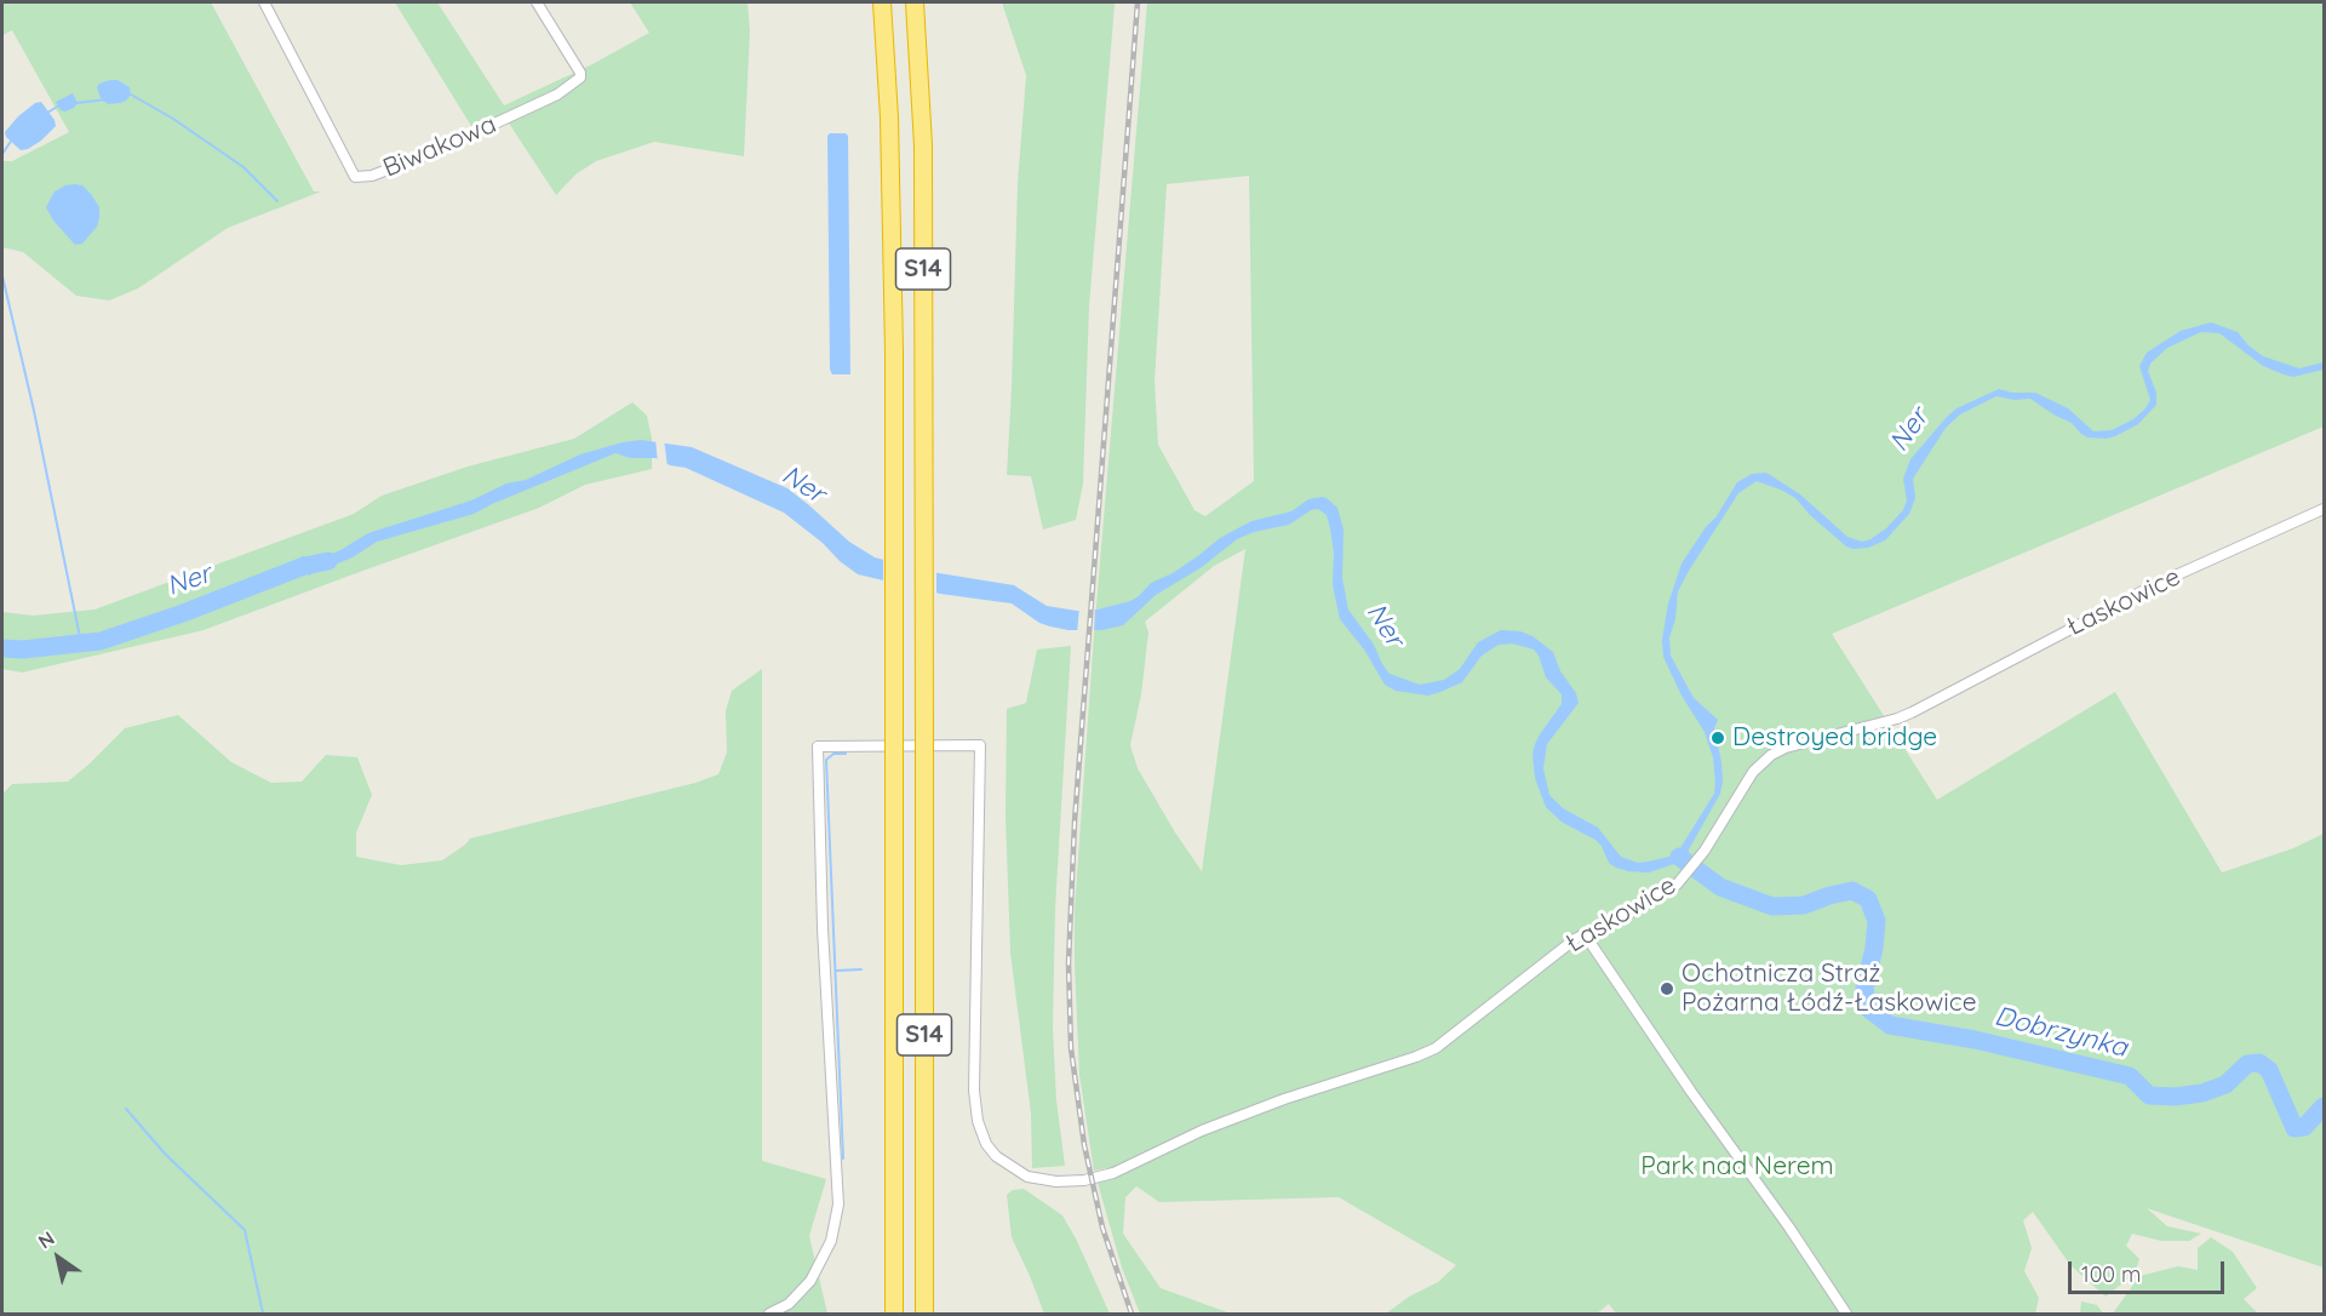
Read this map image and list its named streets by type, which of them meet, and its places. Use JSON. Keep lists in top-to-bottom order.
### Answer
{
  "streets": {
    "highway": ["S14"],
    "street": ["Biwakowa", "Łaskowice"]
  },
  "water": ["Ner", "Dobrzynka"],
  "parks": ["Park nad Nerem"],
  "places": ["Destroyed bridge", "Ochotnicza Straż Pożarna Łódź-Łaskowice"],
  "scale_bar": "100 m",
  "north": "top left"
}
